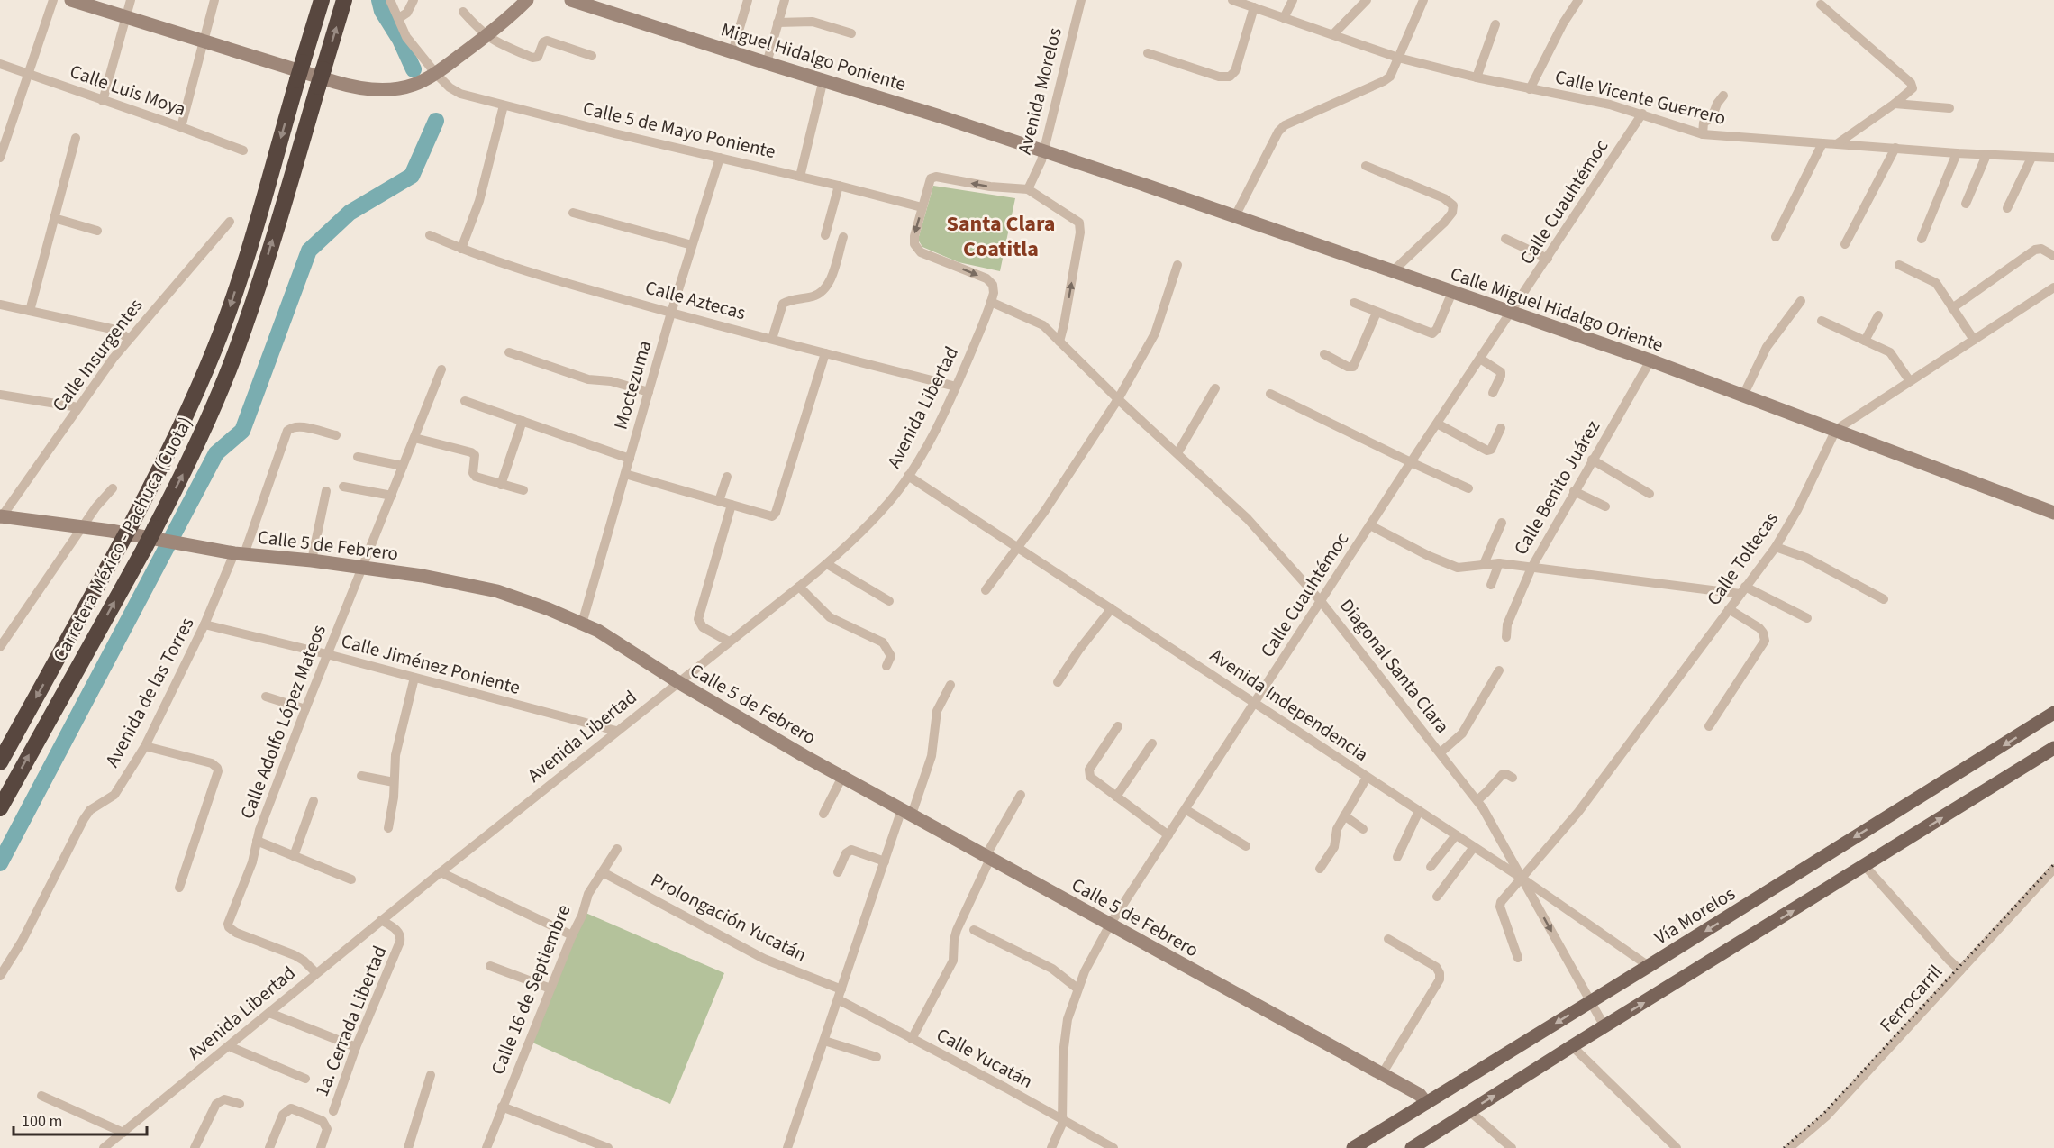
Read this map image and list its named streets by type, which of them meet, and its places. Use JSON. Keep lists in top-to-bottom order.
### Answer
{
  "streets": {
    "highway": ["Carretera México - Pachuca (Cuota)"],
    "main road": ["Vía Morelos"],
    "street": [
      "Miguel Hidalgo Poniente",
      "Calle Luis Moya",
      "Avenida Morelos",
      "Calle Vicente Guerrero",
      "Calle 5 de Mayo Poniente",
      "Calle Cuauhtémoc",
      "Calle Aztecas",
      "Calle Miguel Hidalgo Oriente",
      "Calle Insurgentes",
      "Moctezuma",
      "Avenida Libertad",
      "Calle Benito Juárez",
      "Calle 5 de Febrero",
      "Calle Toltecas",
      "Calle Jiménez Poniente",
      "Diagonal Santa Clara",
      "Avenida de las Torres",
      "Avenida Independencia",
      "Calle Adolfo López Mateos",
      "Prolongación Yucatán",
      "Calle 16 de Septiembre",
      "Ferrocarril",
      "1a. Cerrada Libertad",
      "Calle Yucatán"
    ]
  },
  "crossings": [
    ["Miguel Hidalgo Poniente", "Avenida Morelos"],
    ["Miguel Hidalgo Poniente", "Calle Miguel Hidalgo Oriente"],
    ["Avenida Morelos", "Calle Miguel Hidalgo Oriente"],
    ["Calle Vicente Guerrero", "Calle Cuauhtémoc"],
    ["Calle 5 de Mayo Poniente", "Moctezuma"],
    ["Calle 5 de Mayo Poniente", "Avenida Libertad"],
    ["Calle Cuauhtémoc", "Calle Miguel Hidalgo Oriente"],
    ["Calle Cuauhtémoc", "Calle 5 de Febrero"],
    ["Calle Cuauhtémoc", "Diagonal Santa Clara"],
    ["Calle Cuauhtémoc", "Avenida Independencia"],
    ["Calle Cuauhtémoc", "Calle Yucatán"],
    ["Calle Aztecas", "Moctezuma"],
    ["Calle Aztecas", "Avenida Libertad"],
    ["Calle Miguel Hidalgo Oriente", "Calle Benito Juárez"],
    ["Calle Miguel Hidalgo Oriente", "Calle Toltecas"],
    ["Calle Insurgentes", "Calle 5 de Febrero"],
    ["Moctezuma", "Calle 5 de Febrero"],
    ["Avenida Libertad", "Calle 5 de Febrero"],
    ["Avenida Libertad", "Calle Jiménez Poniente"],
    ["Avenida Libertad", "Diagonal Santa Clara"],
    ["Avenida Libertad", "Avenida Independencia"],
    ["Avenida Libertad", "Calle Adolfo López Mateos"],
    ["Avenida Libertad", "1a. Cerrada Libertad"],
    ["Carretera México - Pachuca (Cuota)", "Calle 5 de Febrero"],
    ["Calle 5 de Febrero", "Avenida de las Torres"],
    ["Calle 5 de Febrero", "Calle Adolfo López Mateos"],
    ["Calle 5 de Febrero", "Vía Morelos"],
    ["Calle Toltecas", "Diagonal Santa Clara"],
    ["Calle Toltecas", "Avenida Independencia"],
    ["Calle Jiménez Poniente", "Avenida de las Torres"],
    ["Calle Jiménez Poniente", "Calle Adolfo López Mateos"],
    ["Diagonal Santa Clara", "Avenida Independencia"],
    ["Diagonal Santa Clara", "Vía Morelos"],
    ["Avenida Independencia", "Vía Morelos"],
    ["Prolongación Yucatán", "Calle 16 de Septiembre"]
  ],
  "districts": ["Santa Clara Coatitla"],
  "scale_bar": "100 m"
}
